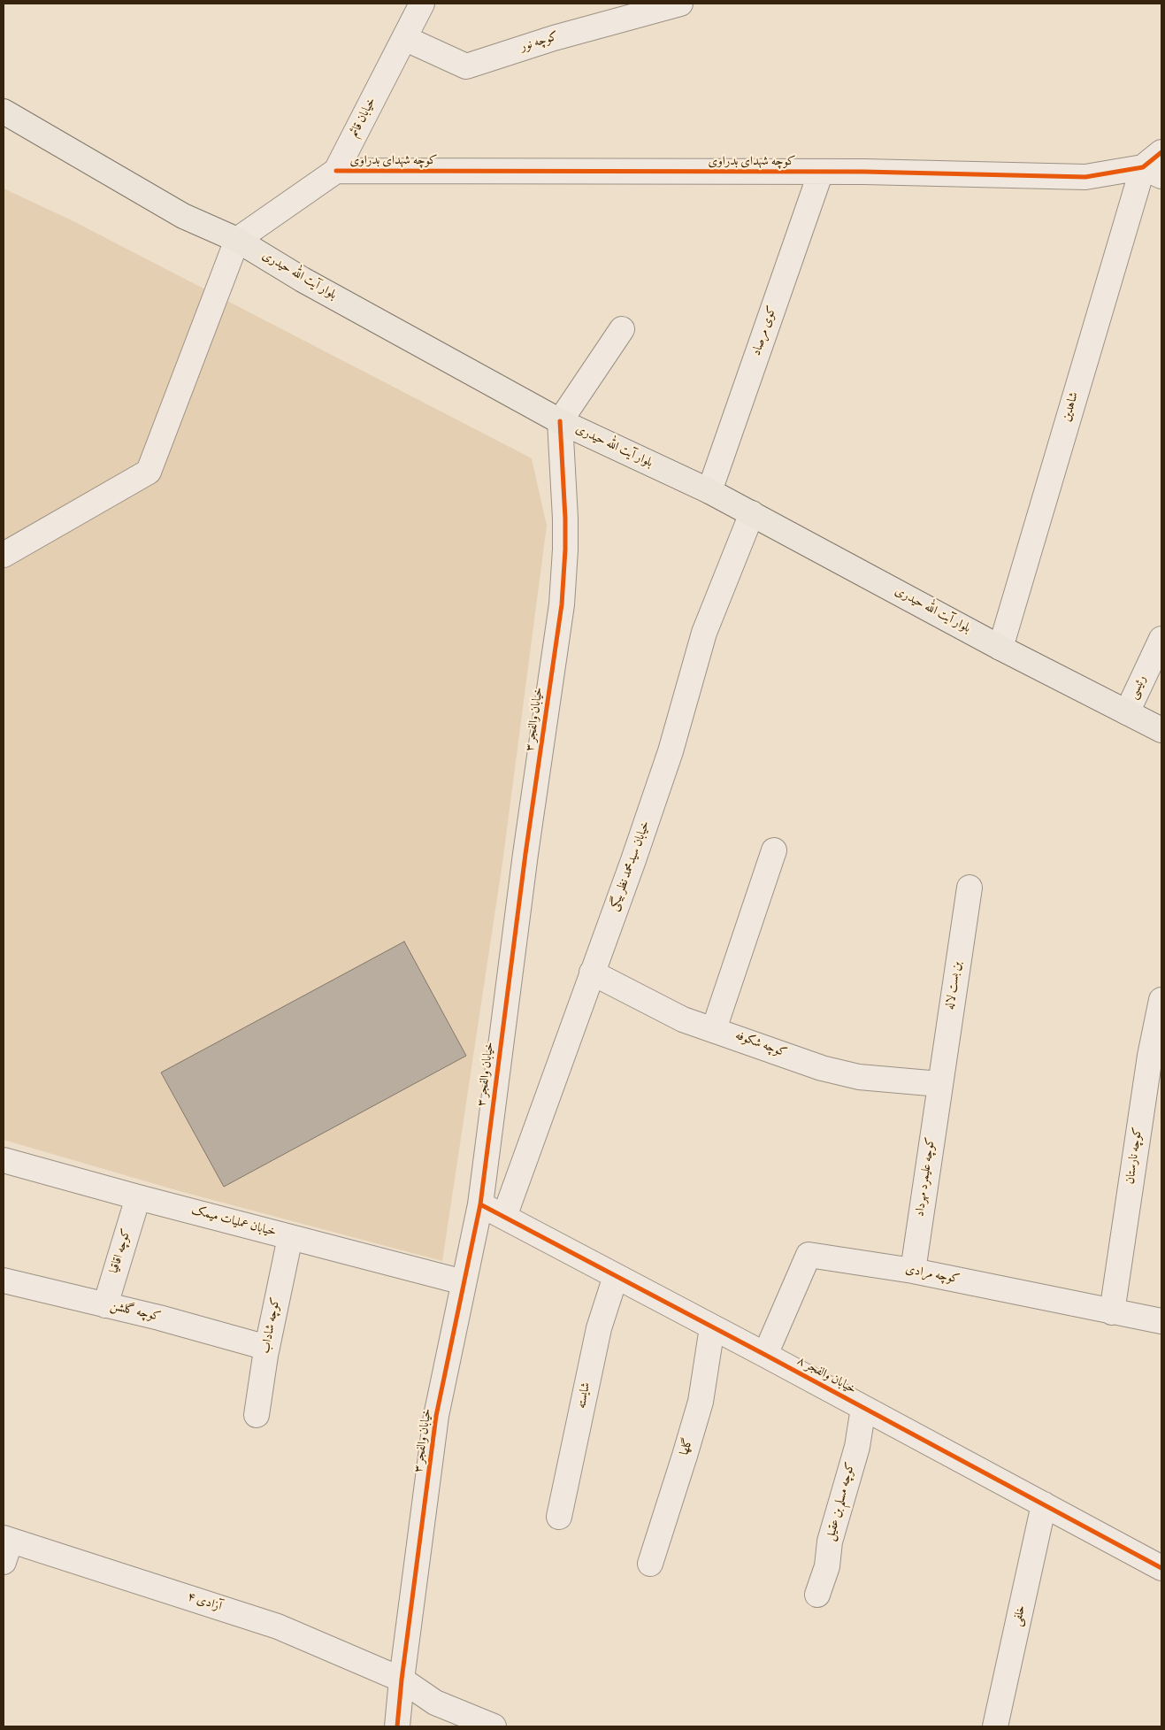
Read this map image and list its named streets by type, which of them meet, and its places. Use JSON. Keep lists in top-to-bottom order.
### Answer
{
  "streets": {
    "main road": ["بلوار آیت الله حیدری"],
    "street": [
      "کوچه نور",
      "خیابان قائم",
      "کوچه شهدای بدراوی",
      "کوی مرصاد",
      "شاهدین",
      "رئیسی",
      "خیابان والفجر ۳",
      "خیابان سیدمحمد نظر بیگی",
      "بن بست لاله",
      "کوچه شکوفه",
      "کوچه نارستان",
      "کوچه علیمرد مهرداد",
      "خیابان عملیات میمک",
      "کوچه اقاقیا",
      "کوچه مرادی",
      "کوچه گلشن",
      "کوچه شاداب",
      "خیابان والفجر ۸",
      "شایسته",
      "گلها",
      "کوچه مسلم بن عقیل",
      "آزادی ۴",
      "خلفی"
    ]
  },
  "crossings": [
    ["کوچه نور", "خیابان قائم"],
    ["خیابان قائم", "کوچه شهدای بدراوی"],
    ["خیابان قائم", "بلوار آیت الله حیدری"],
    ["کوچه شهدای بدراوی", "کوی مرصاد"],
    ["کوچه شهدای بدراوی", "شاهدین"],
    ["بلوار آیت الله حیدری", "کوی مرصاد"],
    ["بلوار آیت الله حیدری", "شاهدین"],
    ["بلوار آیت الله حیدری", "رئیسی"],
    ["بلوار آیت الله حیدری", "خیابان والفجر ۳"],
    ["بلوار آیت الله حیدری", "خیابان سیدمحمد نظر بیگی"],
    ["خیابان والفجر ۳", "خیابان عملیات میمک"],
    ["خیابان والفجر ۳", "خیابان والفجر ۸"],
    ["خیابان والفجر ۳", "آزادی ۴"],
    ["خیابان سیدمحمد نظر بیگی", "کوچه شکوفه"],
    ["خیابان سیدمحمد نظر بیگی", "خیابان والفجر ۸"],
    ["بن بست لاله", "کوچه شکوفه"],
    ["بن بست لاله", "کوچه علیمرد مهرداد"],
    ["کوچه شکوفه", "کوچه علیمرد مهرداد"],
    ["کوچه نارستان", "کوچه مرادی"],
    ["کوچه علیمرد مهرداد", "کوچه مرادی"],
    ["خیابان عملیات میمک", "کوچه اقاقیا"],
    ["خیابان عملیات میمک", "کوچه شاداب"],
    ["کوچه اقاقیا", "کوچه گلشن"],
    ["کوچه مرادی", "خیابان والفجر ۸"],
    ["کوچه گلشن", "کوچه شاداب"],
    ["خیابان والفجر ۸", "شایسته"],
    ["خیابان والفجر ۸", "گلها"],
    ["خیابان والفجر ۸", "کوچه مسلم بن عقیل"],
    ["خیابان والفجر ۸", "خلفی"]
  ]
}
